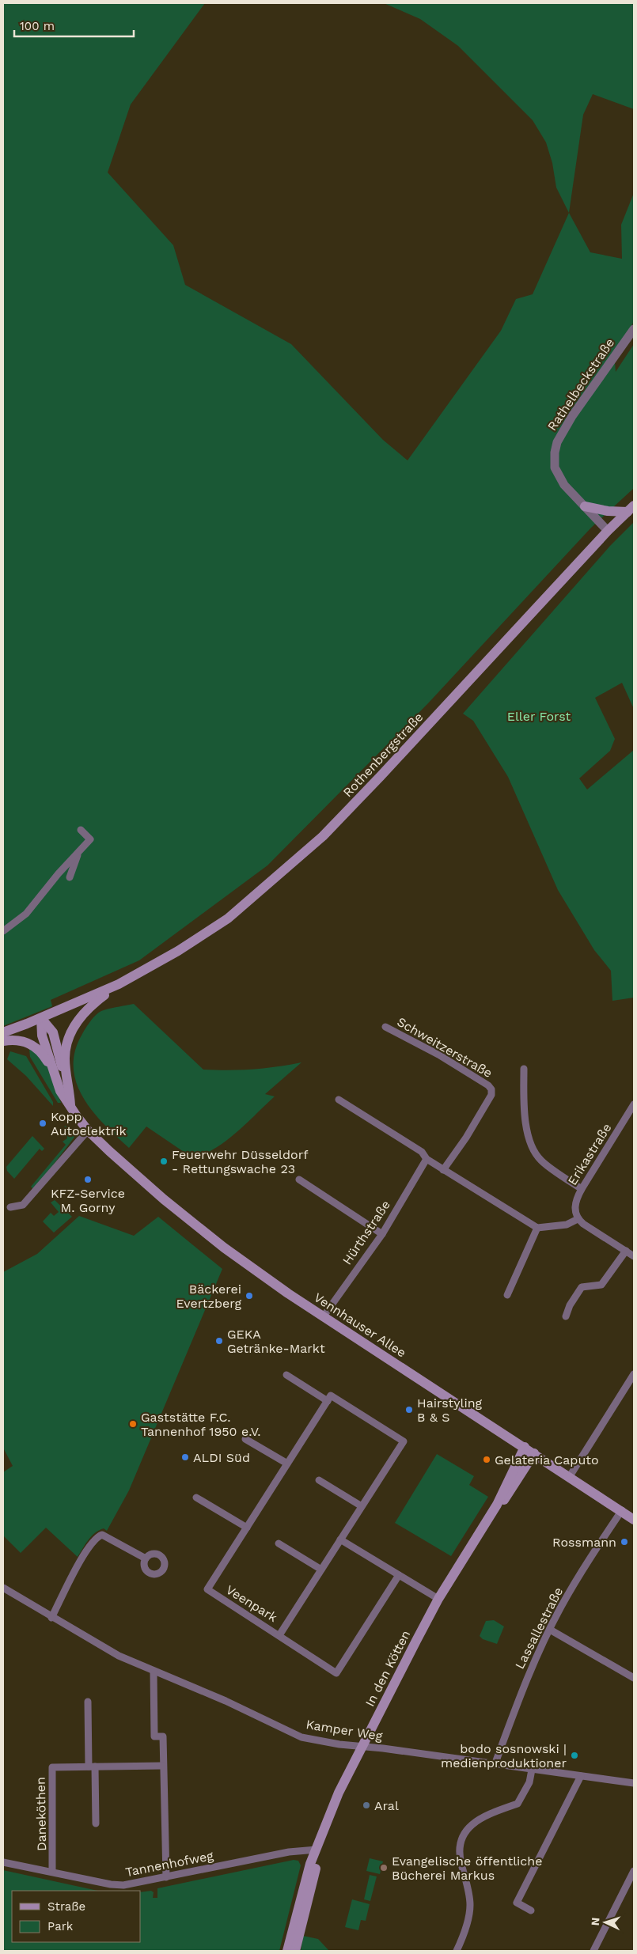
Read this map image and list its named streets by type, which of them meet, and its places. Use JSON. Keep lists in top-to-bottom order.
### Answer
{
  "streets": {
    "main road": ["Rothenbergstraße", "Vennhauser Allee", "In den Kötten"],
    "street": [
      "Rathelbeckstraße",
      "Schweitzerstraße",
      "Erikastraße",
      "Hürthstraße",
      "Veenpark",
      "Lassallestraße",
      "Kamper Weg",
      "Daneköthen",
      "Tannenhofweg"
    ]
  },
  "crossings": [
    ["Rathelbeckstraße", "Rothenbergstraße"],
    ["Rothenbergstraße", "Vennhauser Allee"],
    ["Hürthstraße", "Vennhauser Allee"],
    ["Vennhauser Allee", "Lassallestraße"],
    ["Vennhauser Allee", "In den Kötten"],
    ["Lassallestraße", "Kamper Weg"],
    ["In den Kötten", "Kamper Weg"],
    ["In den Kötten", "Tannenhofweg"],
    ["Daneköthen", "Tannenhofweg"]
  ],
  "parks": ["Eller Forst"],
  "places": [
    "Kopp Autoelektrik",
    "Feuerwehr Düsseldorf - Rettungswache 23",
    "KFZ-Service M. Gorny",
    "Bäckerei Evertzberg",
    "GEKA Getränke-Markt",
    "Hairstyling B & S",
    "Gaststätte F.C. Tannenhof 1950 e.V.",
    "ALDI Süd",
    "Gelateria Caputo",
    "Rossmann",
    "bodo sosnowski | medienproduktioner",
    "Aral",
    "Evangelische öffentliche Bücherei Markus"
  ],
  "legend": ["Straße", "Park"],
  "scale_bar": "100 m",
  "north": "left"
}
